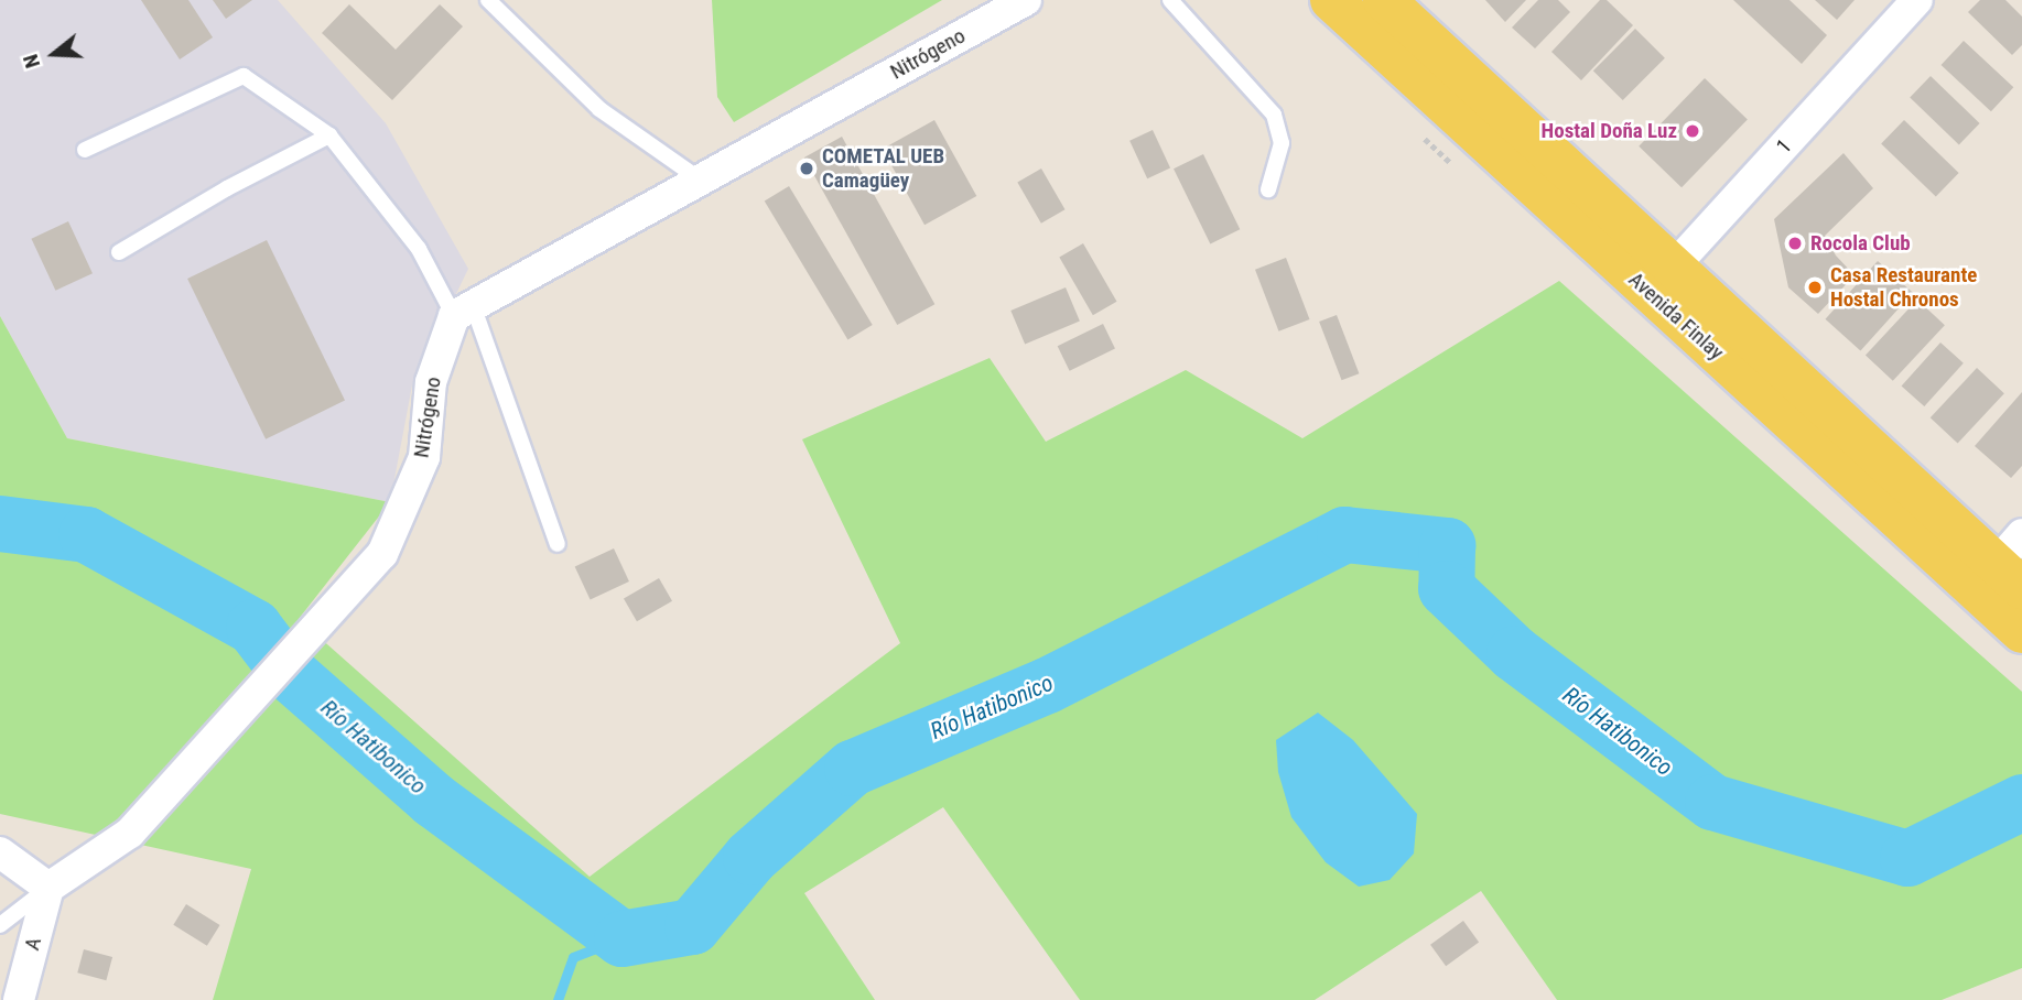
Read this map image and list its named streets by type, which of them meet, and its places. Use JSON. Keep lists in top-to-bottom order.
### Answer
{
  "streets": {
    "main road": ["Avenida Finlay"],
    "street": ["Nitrógeno", "1", "A"]
  },
  "crossings": [
    ["Nitrógeno", "A"],
    ["1", "Avenida Finlay"]
  ],
  "water": ["Río Hatibonico"],
  "places": [
    "Hostal Doña Luz",
    "COMETAL UEB Camagüey",
    "Rocola Club",
    "Casa Restaurante Hostal Chronos"
  ],
  "north": "left"
}
